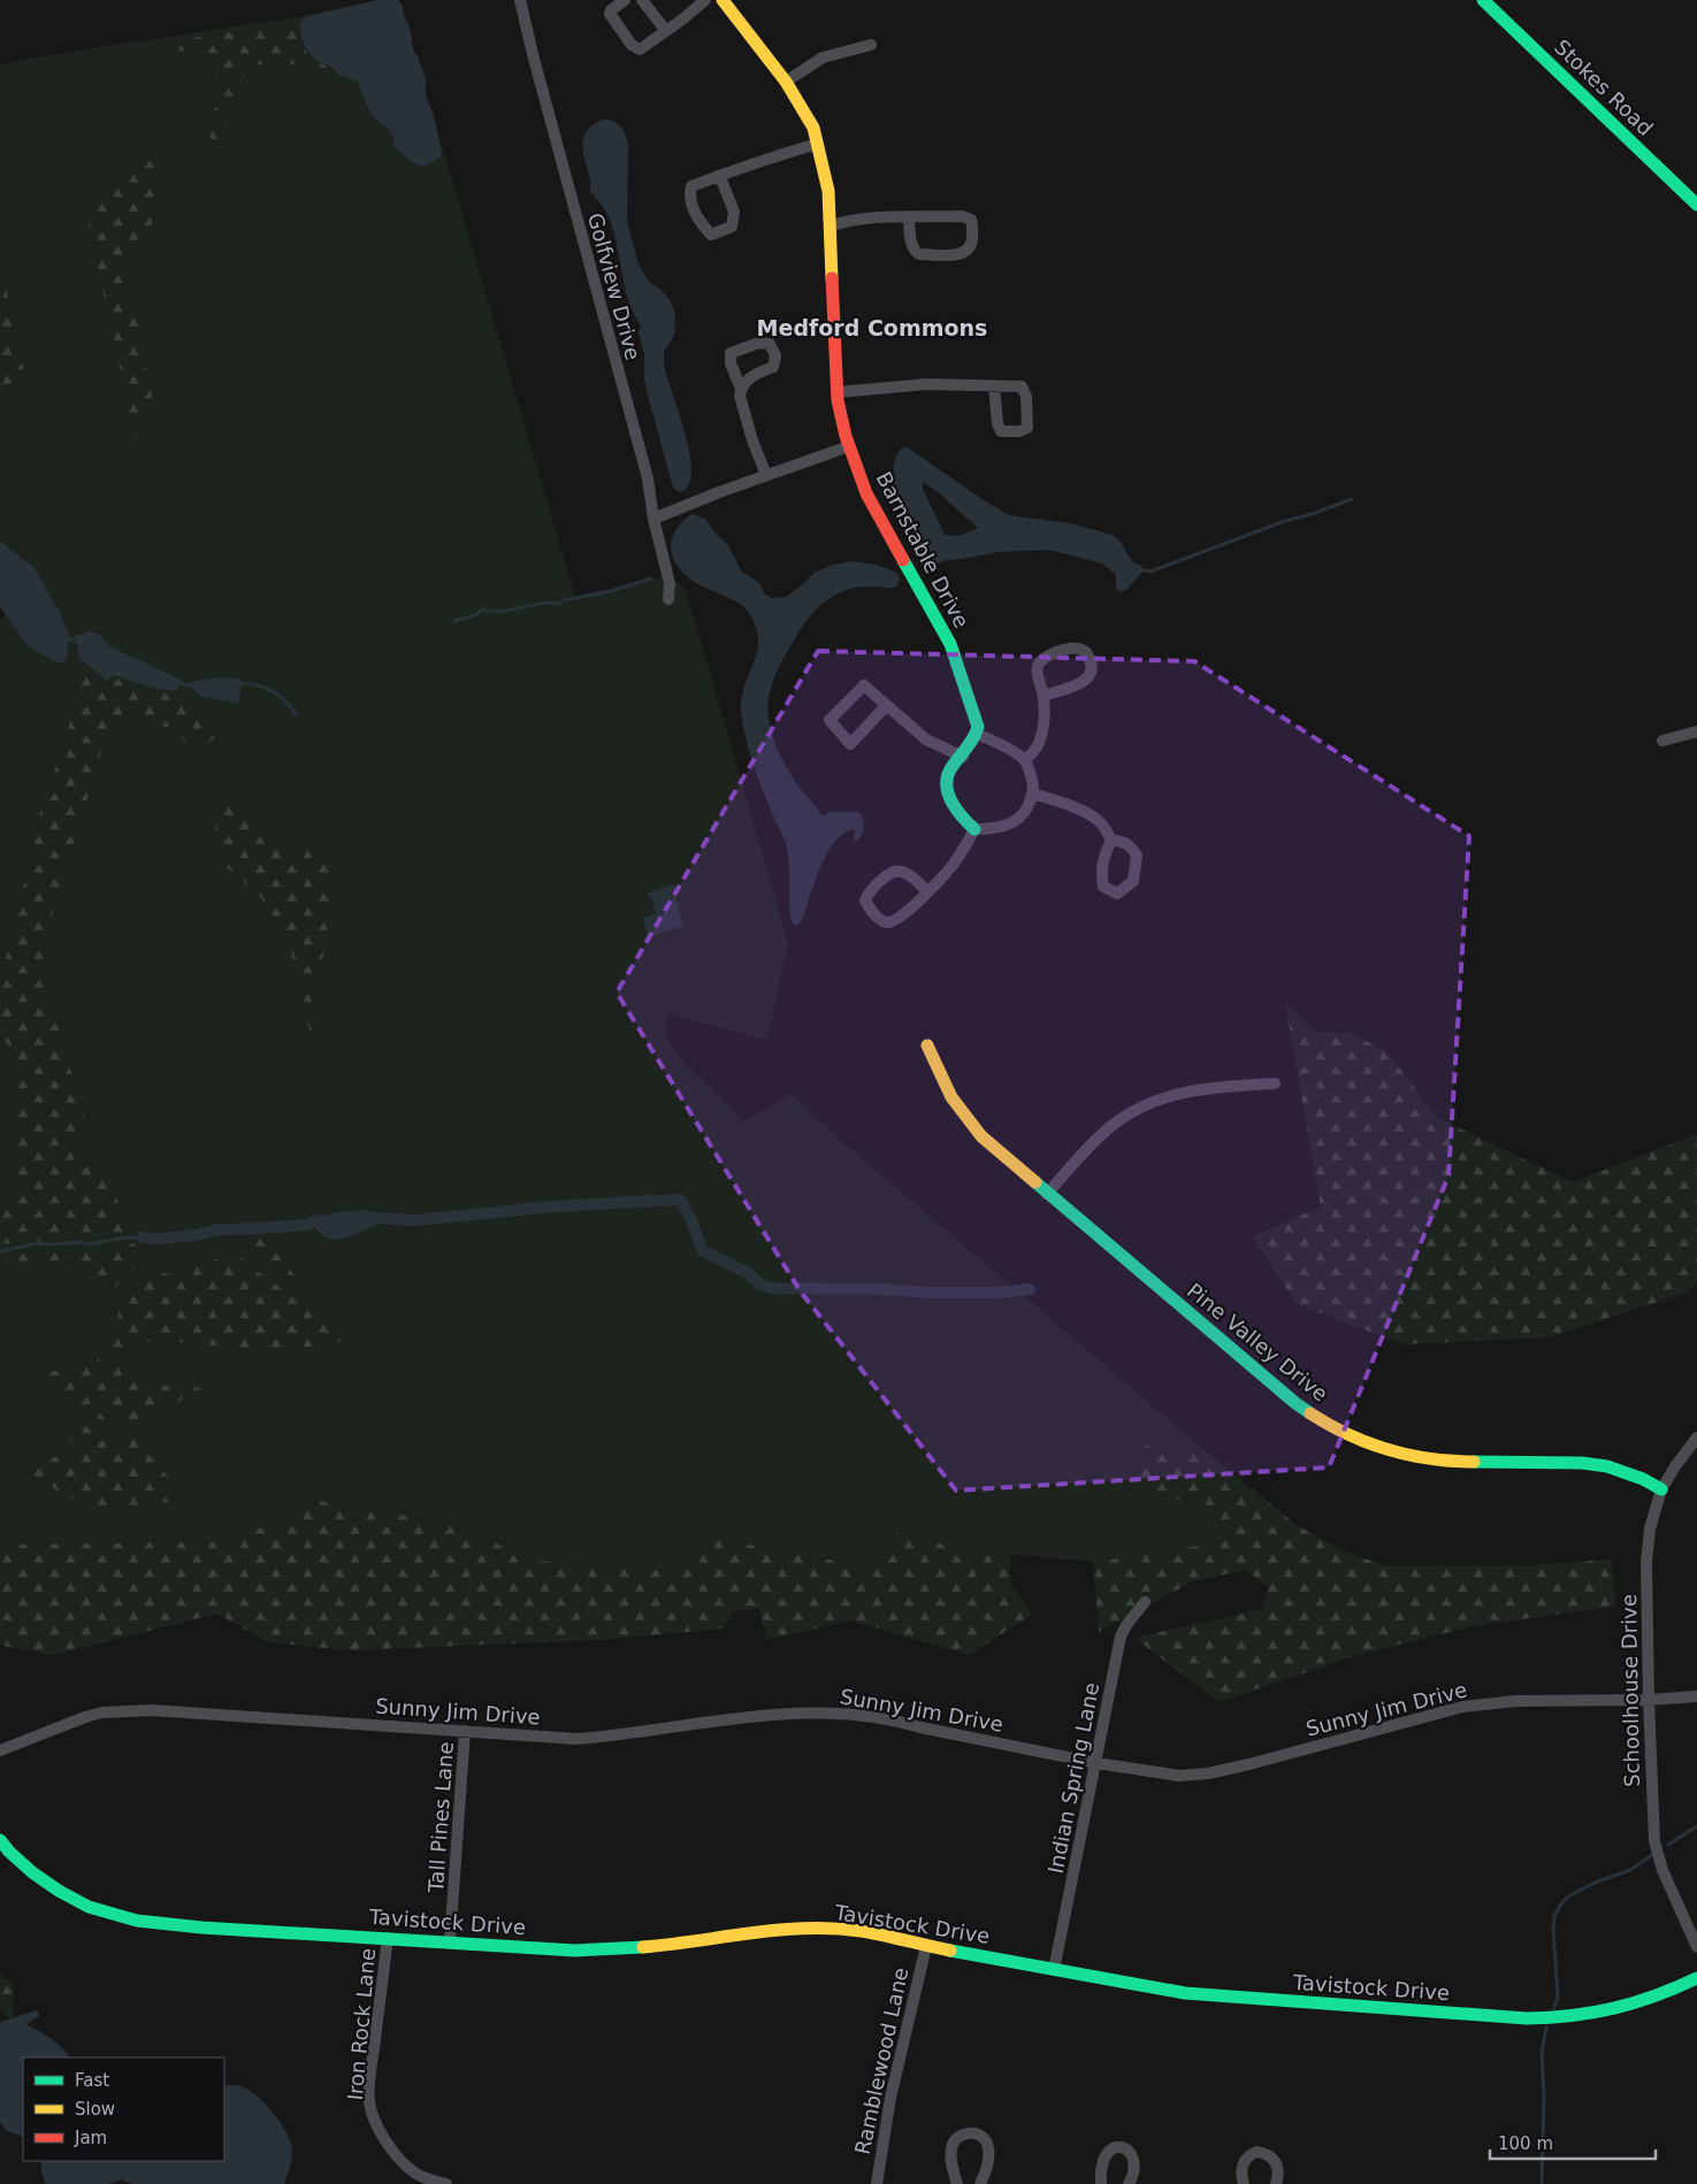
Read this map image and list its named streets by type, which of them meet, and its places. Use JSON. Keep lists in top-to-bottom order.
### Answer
{
  "streets": {
    "street": [
      "Stokes Road",
      "Golfview Drive",
      "Barnstable Drive",
      "Pine Valley Drive",
      "Schoolhouse Drive",
      "Sunny Jim Drive",
      "Indian Spring Lane",
      "Tall Pines Lane",
      "Tavistock Drive",
      "Iron Rock Lane",
      "Ramblewood Lane"
    ]
  },
  "crossings": [
    ["Pine Valley Drive", "Schoolhouse Drive"],
    ["Schoolhouse Drive", "Sunny Jim Drive"],
    ["Sunny Jim Drive", "Indian Spring Lane"],
    ["Sunny Jim Drive", "Tall Pines Lane"],
    ["Indian Spring Lane", "Tavistock Drive"],
    ["Tall Pines Lane", "Tavistock Drive"],
    ["Tavistock Drive", "Iron Rock Lane"],
    ["Tavistock Drive", "Ramblewood Lane"]
  ],
  "districts": ["Medford Commons"],
  "legend": ["Fast", "Slow", "Jam"],
  "scale_bar": "100 m"
}
